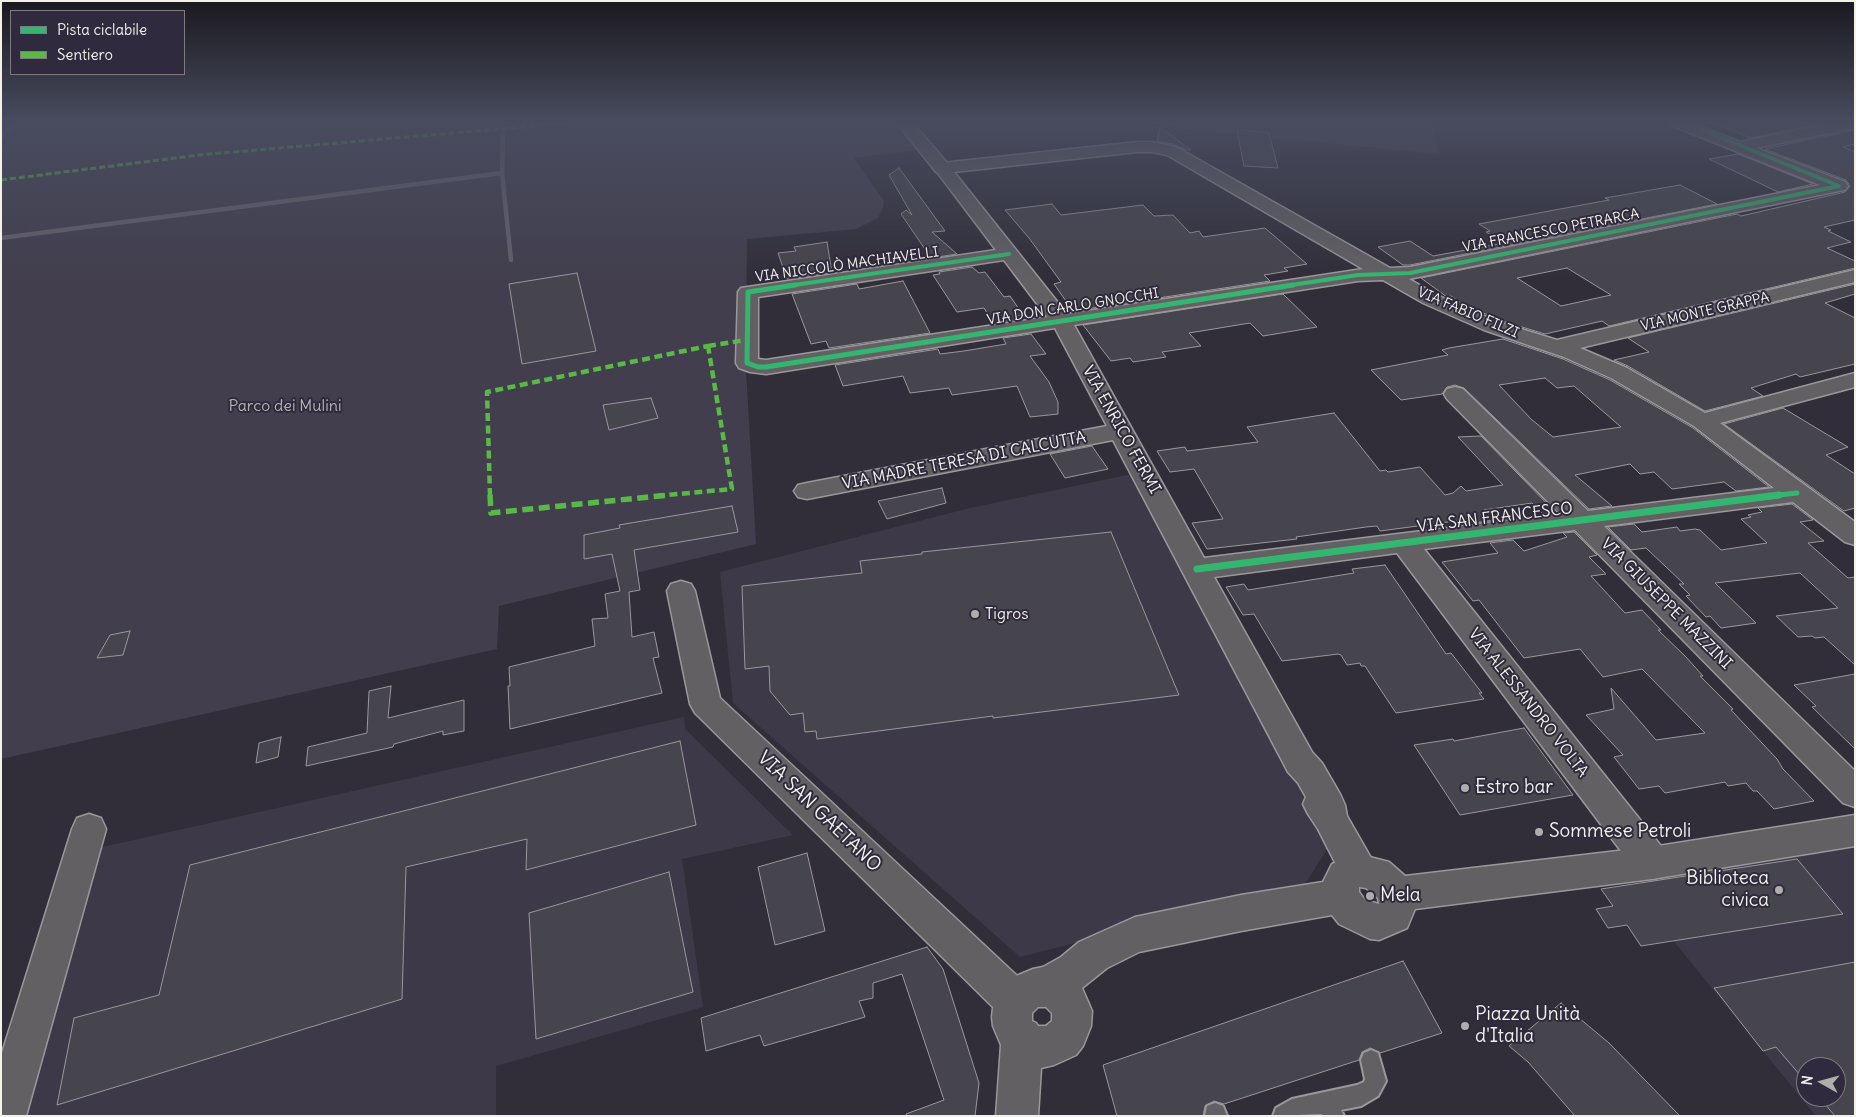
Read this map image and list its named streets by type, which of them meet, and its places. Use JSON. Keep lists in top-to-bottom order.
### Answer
{
  "streets": {
    "street": [
      "VIA FRANCESCO PETRARCA",
      "VIA NICCOLÒ MACHIAVELLI",
      "VIA DON CARLO GNOCCHI",
      "VIA MONTE GRAPPA",
      "VIA FABIO FILZI",
      "VIA ENRICO FERMI",
      "VIA MADRE TERESA DI CALCUTTA",
      "VIA SAN FRANCESCO",
      "VIA GIUSEPPE MAZZINI",
      "VIA ALESSANDRO VOLTA",
      "VIA SAN GAETANO"
    ]
  },
  "crossings": [
    ["VIA FRANCESCO PETRARCA", "VIA DON CARLO GNOCCHI"],
    ["VIA FRANCESCO PETRARCA", "VIA FABIO FILZI"],
    ["VIA NICCOLÒ MACHIAVELLI", "VIA DON CARLO GNOCCHI"],
    ["VIA NICCOLÒ MACHIAVELLI", "VIA ENRICO FERMI"],
    ["VIA DON CARLO GNOCCHI", "VIA FABIO FILZI"],
    ["VIA DON CARLO GNOCCHI", "VIA ENRICO FERMI"],
    ["VIA MONTE GRAPPA", "VIA FABIO FILZI"],
    ["VIA FABIO FILZI", "VIA SAN FRANCESCO"],
    ["VIA ENRICO FERMI", "VIA MADRE TERESA DI CALCUTTA"],
    ["VIA ENRICO FERMI", "VIA SAN FRANCESCO"],
    ["VIA ENRICO FERMI", "VIA ALESSANDRO VOLTA"],
    ["VIA SAN FRANCESCO", "VIA GIUSEPPE MAZZINI"],
    ["VIA SAN FRANCESCO", "VIA ALESSANDRO VOLTA"]
  ],
  "parks": ["Parco dei Mulini"],
  "places": [
    "Tigros",
    "Estro bar",
    "Sommese Petroli",
    "Biblioteca civica",
    "Mela",
    "Piazza Unità d'Italia"
  ],
  "legend": ["Pista ciclabile", "Sentiero"],
  "north": "left"
}
